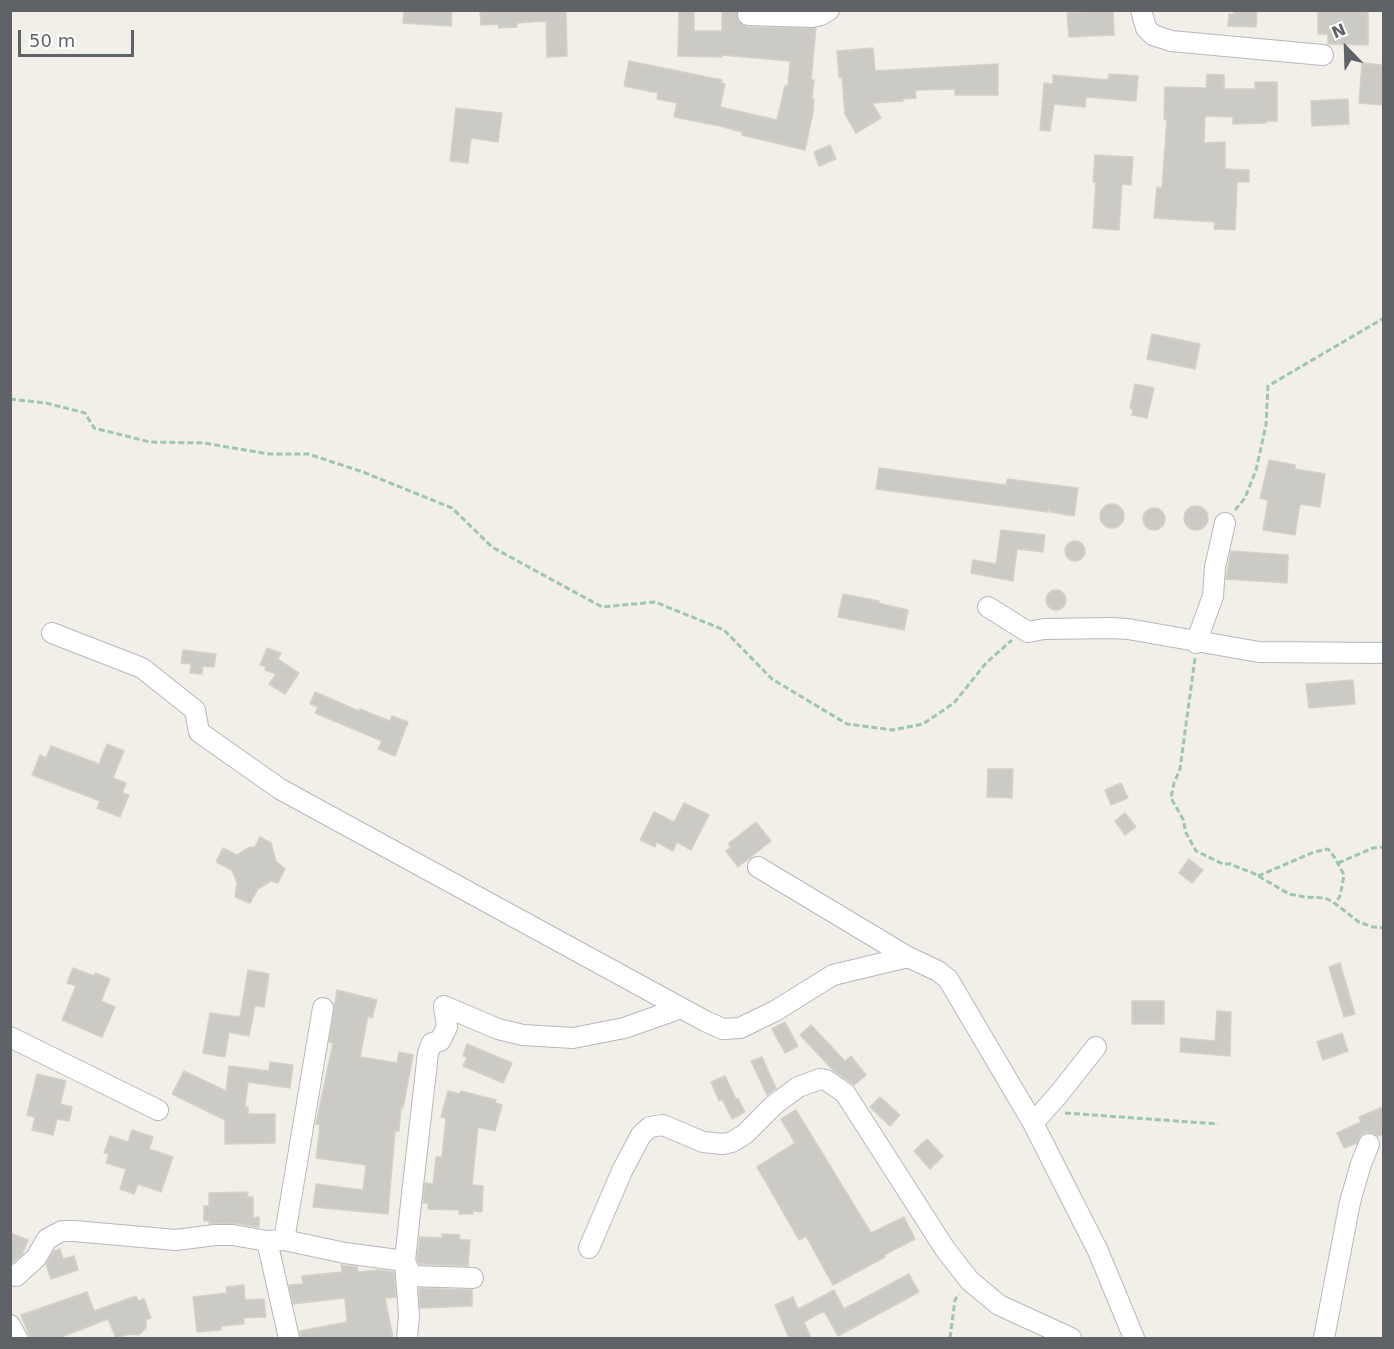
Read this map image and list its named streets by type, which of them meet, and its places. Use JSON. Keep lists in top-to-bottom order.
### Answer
{
  "scale_bar": "50 m",
  "north": "top left"
}
